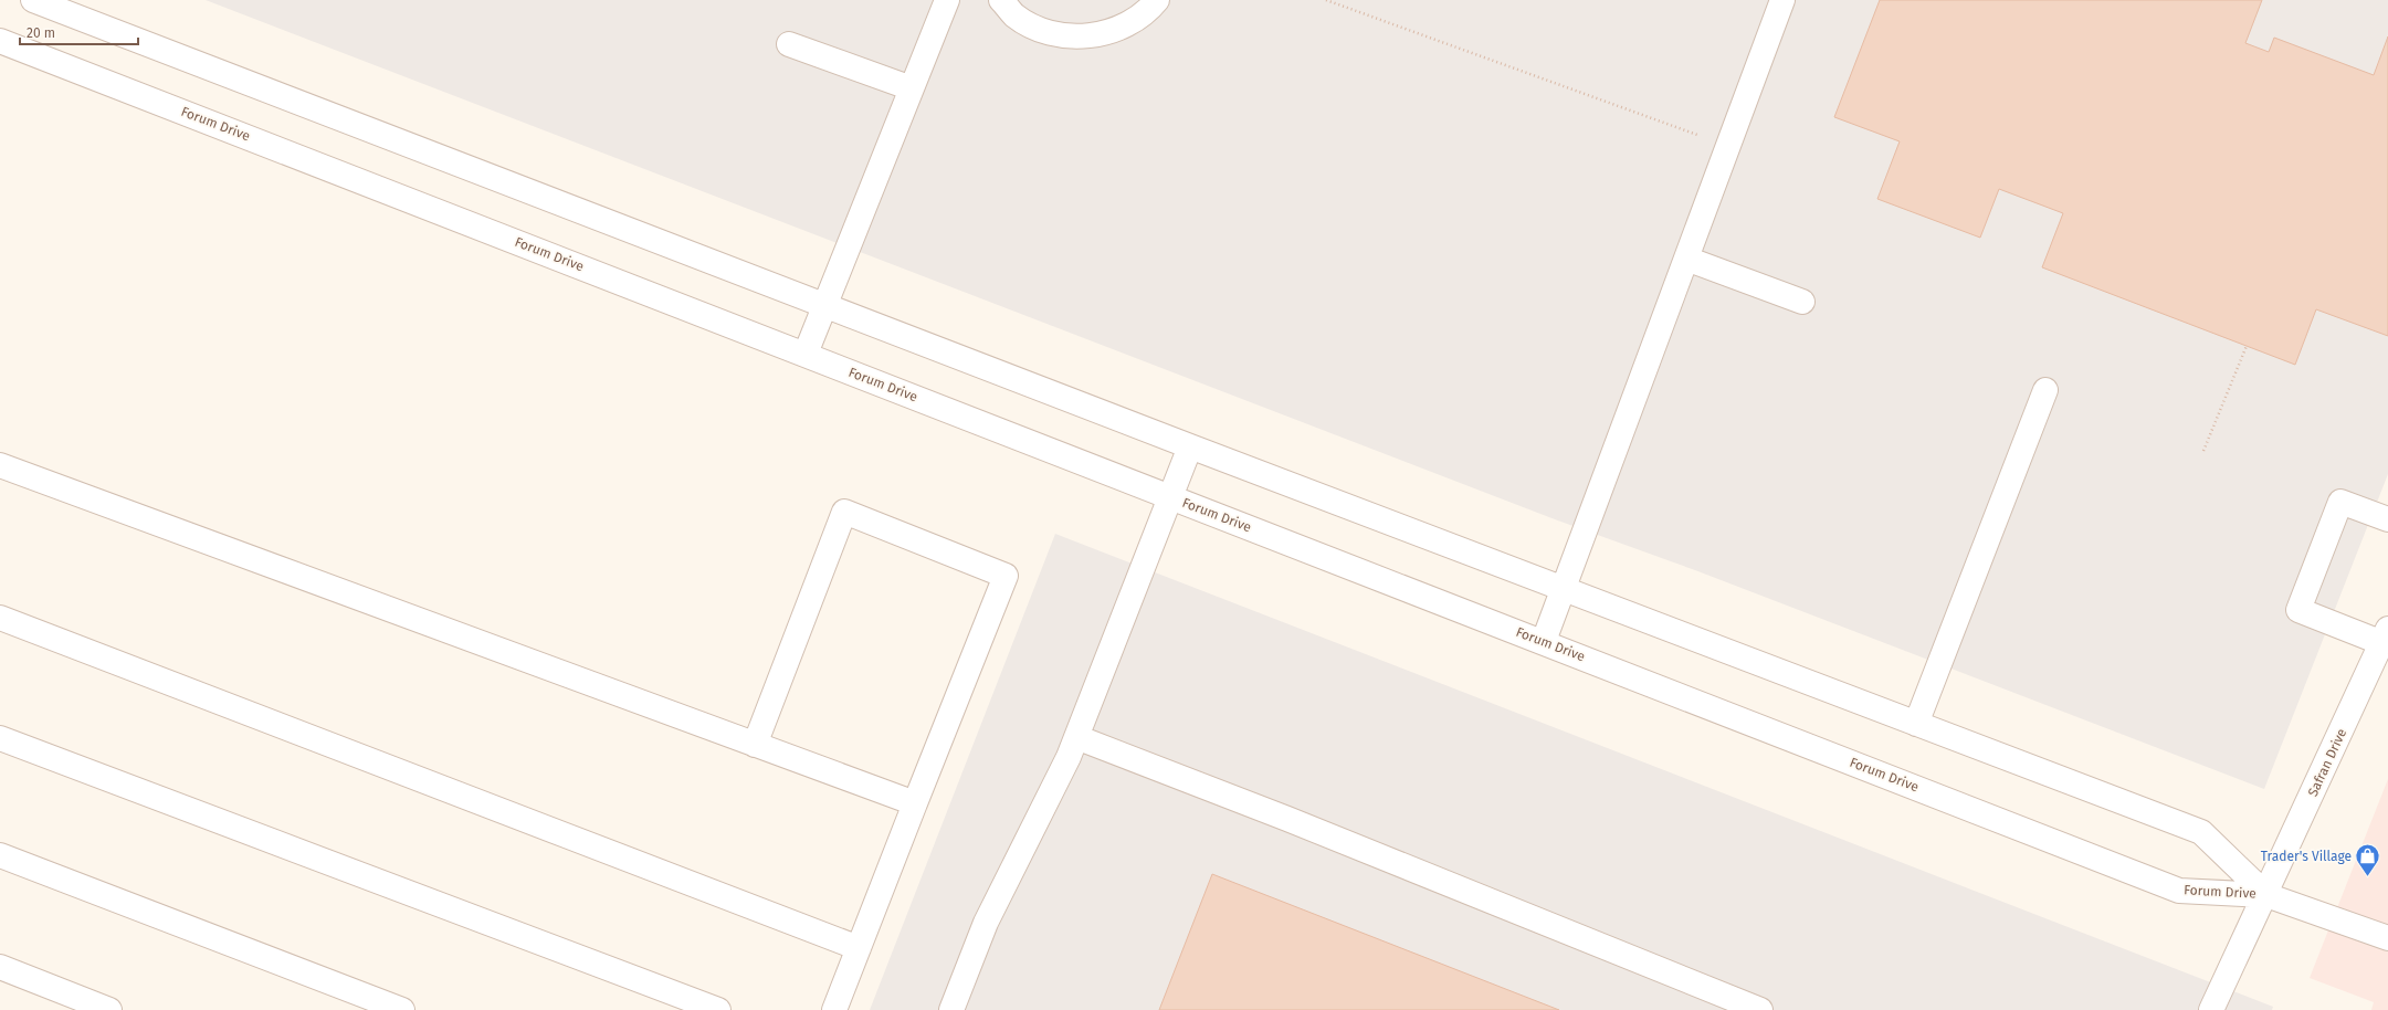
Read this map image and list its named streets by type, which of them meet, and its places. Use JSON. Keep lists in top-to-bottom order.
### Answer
{
  "streets": {
    "street": ["Forum Drive", "Safran Drive"]
  },
  "crossings": [
    ["Forum Drive", "Safran Drive"]
  ],
  "places": {
    "shop": ["Trader's Village"]
  },
  "scale_bar": "20 m"
}
